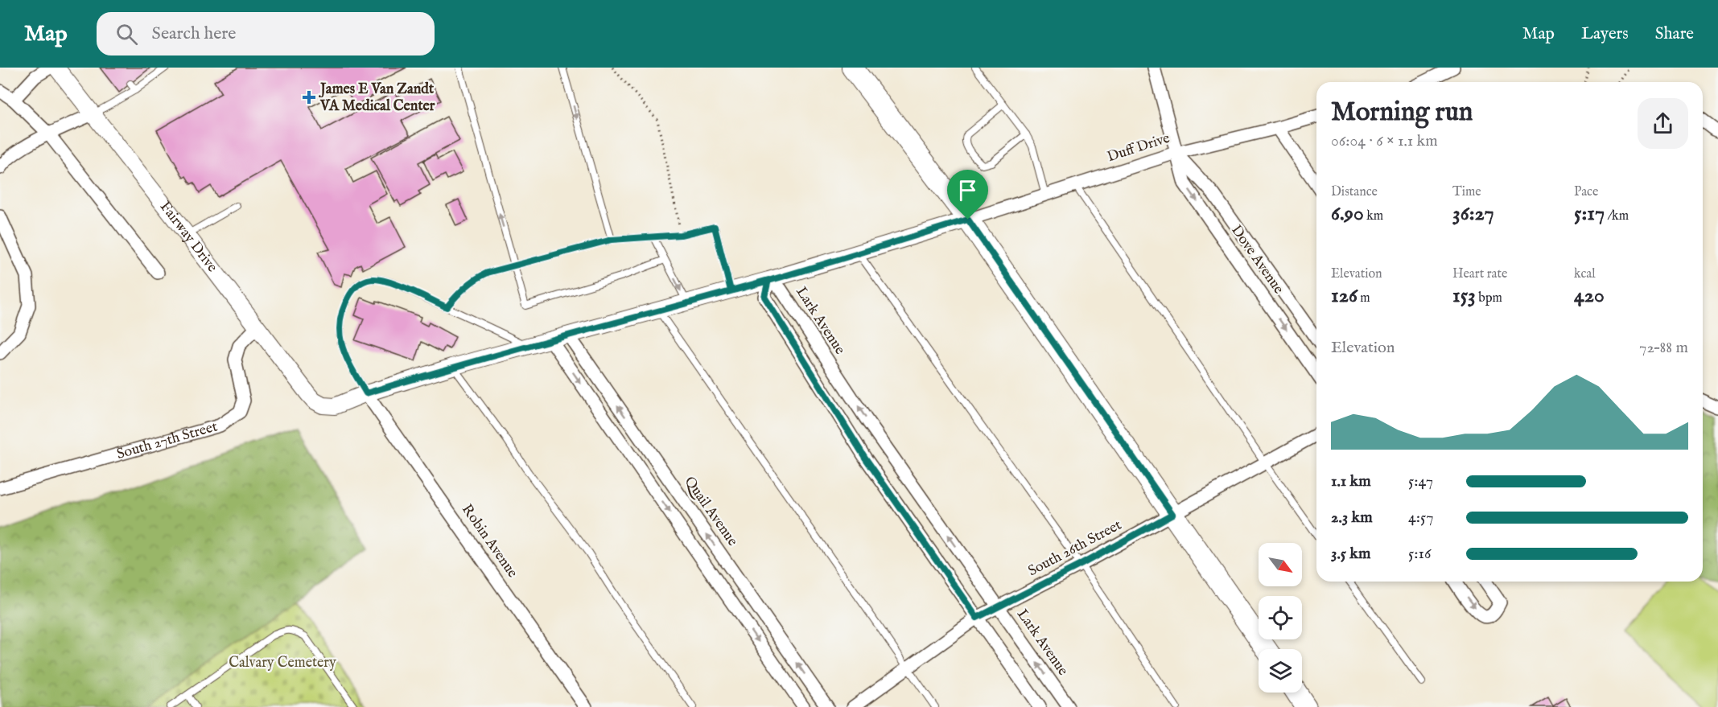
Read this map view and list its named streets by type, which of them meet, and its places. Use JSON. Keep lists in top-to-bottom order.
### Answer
{
  "streets": {
    "street": [
      "Duff Drive",
      "Fairway Drive",
      "Dove Avenue",
      "Lark Avenue",
      "South 27th Street",
      "Quail Avenue",
      "Robin Avenue",
      "South 26th Street"
    ]
  },
  "crossings": [
    ["Duff Drive", "Dove Avenue"],
    ["Fairway Drive", "South 27th Street"],
    ["Fairway Drive", "Robin Avenue"],
    ["Lark Avenue", "South 26th Street"]
  ],
  "parks": ["Calvary Cemetery"],
  "places": {
    "health": ["James E Van Zandt VA Medical Center"]
  },
  "north": "bottom right",
  "page": {
    "header": "Map",
    "search": "Search here",
    "nav": ["Map", "Layers", "Share"],
    "heading": ["Morning run", "06:04 · 6 × 1.1 km"],
    "stats": [
      ["Distance", "6.90 km"],
      ["Time", "36:27"],
      ["Pace", "5:17 /km"],
      ["Elevation", "126 m"],
      ["Heart rate", "153 bpm"],
      ["kcal", "420"]
    ],
    "chart": ["Elevation", "72–88 m"],
    "list": [
      {
        "name": "1.1 km",
        "note": "5:47"
      },
      {
        "name": "2.3 km",
        "note": "4:57"
      },
      {
        "name": "3.5 km",
        "note": "5:16"
      }
    ]
  }
}
